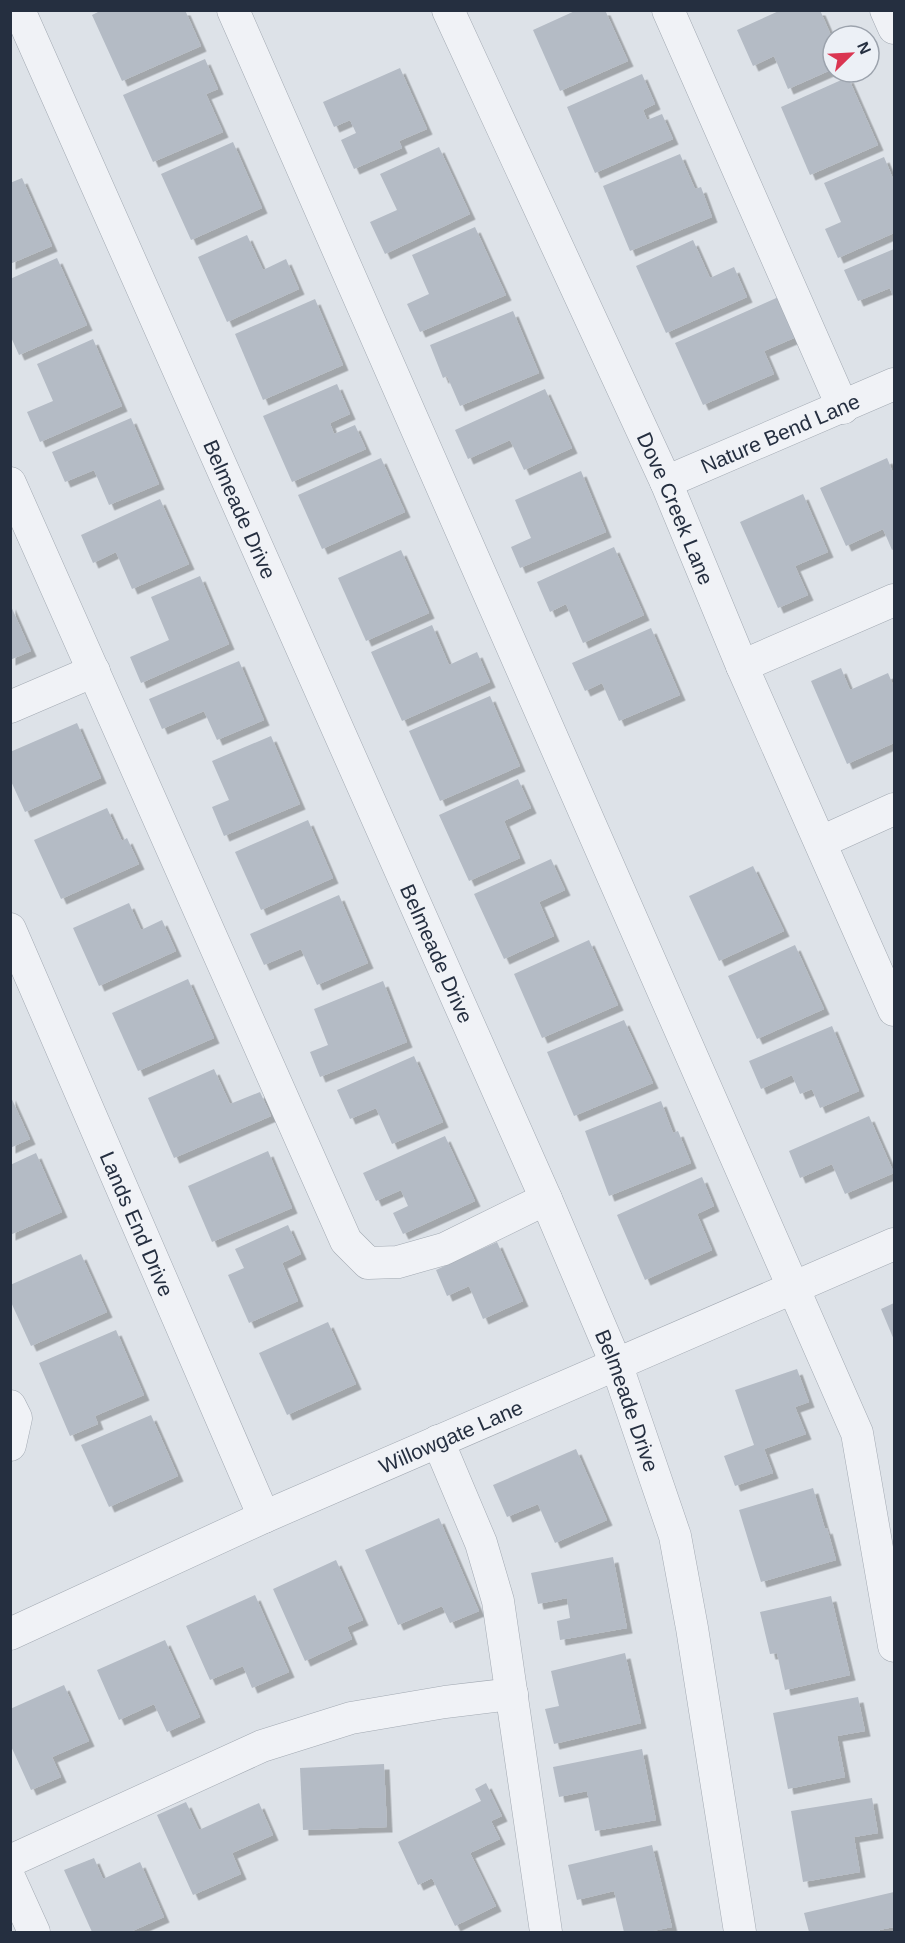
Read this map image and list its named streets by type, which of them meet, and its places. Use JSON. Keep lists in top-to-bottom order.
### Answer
{
  "streets": {
    "street": [
      "Nature Bend Lane",
      "Dove Creek Lane",
      "Belmeade Drive",
      "Lands End Drive",
      "Willowgate Lane"
    ]
  },
  "crossings": [
    ["Nature Bend Lane", "Dove Creek Lane"],
    ["Belmeade Drive", "Willowgate Lane"],
    ["Lands End Drive", "Willowgate Lane"]
  ],
  "north": "top right"
}
